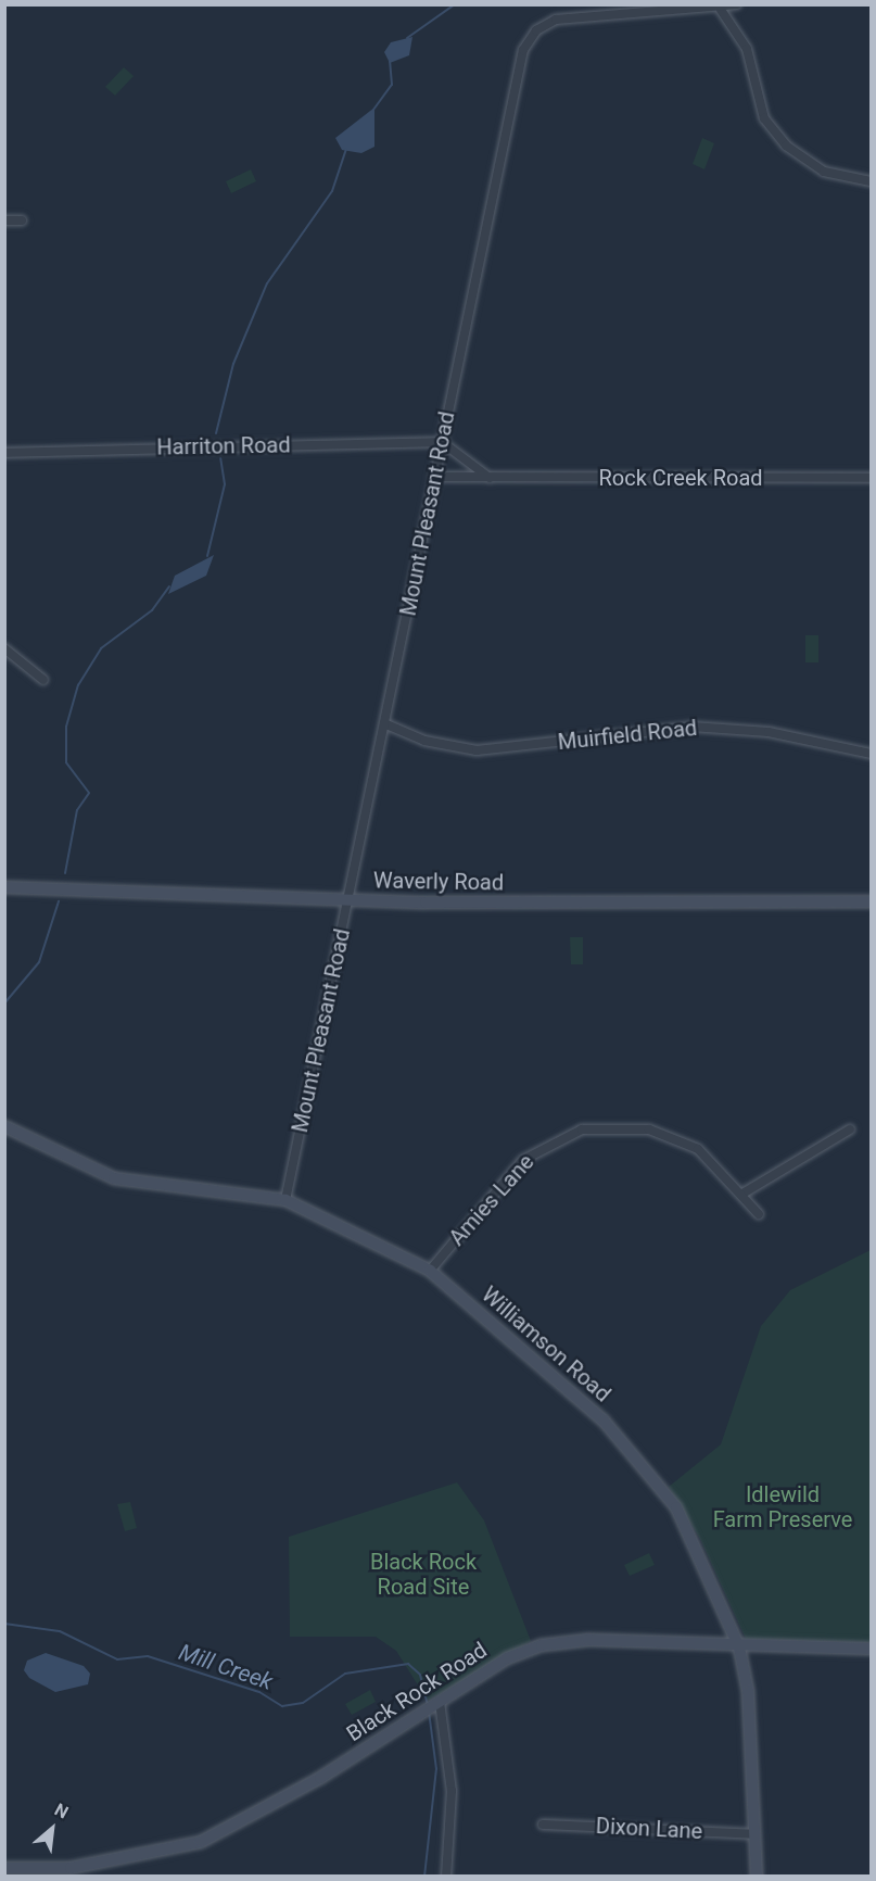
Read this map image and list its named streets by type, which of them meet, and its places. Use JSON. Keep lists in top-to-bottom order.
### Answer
{
  "streets": {
    "street": [
      "Harriton Road",
      "Rock Creek Road",
      "Mount Pleasant Road",
      "Muirfield Road",
      "Waverly Road",
      "Amies Lane",
      "Williamson Road",
      "Black Rock Road",
      "Dixon Lane"
    ]
  },
  "crossings": [
    ["Harriton Road", "Mount Pleasant Road"],
    ["Rock Creek Road", "Mount Pleasant Road"],
    ["Mount Pleasant Road", "Muirfield Road"],
    ["Mount Pleasant Road", "Waverly Road"],
    ["Mount Pleasant Road", "Williamson Road"],
    ["Amies Lane", "Williamson Road"],
    ["Williamson Road", "Black Rock Road"],
    ["Williamson Road", "Dixon Lane"]
  ],
  "water": ["Mill Creek"],
  "parks": ["Idlewild Farm Preserve", "Black Rock Road Site"],
  "north": "top right"
}
